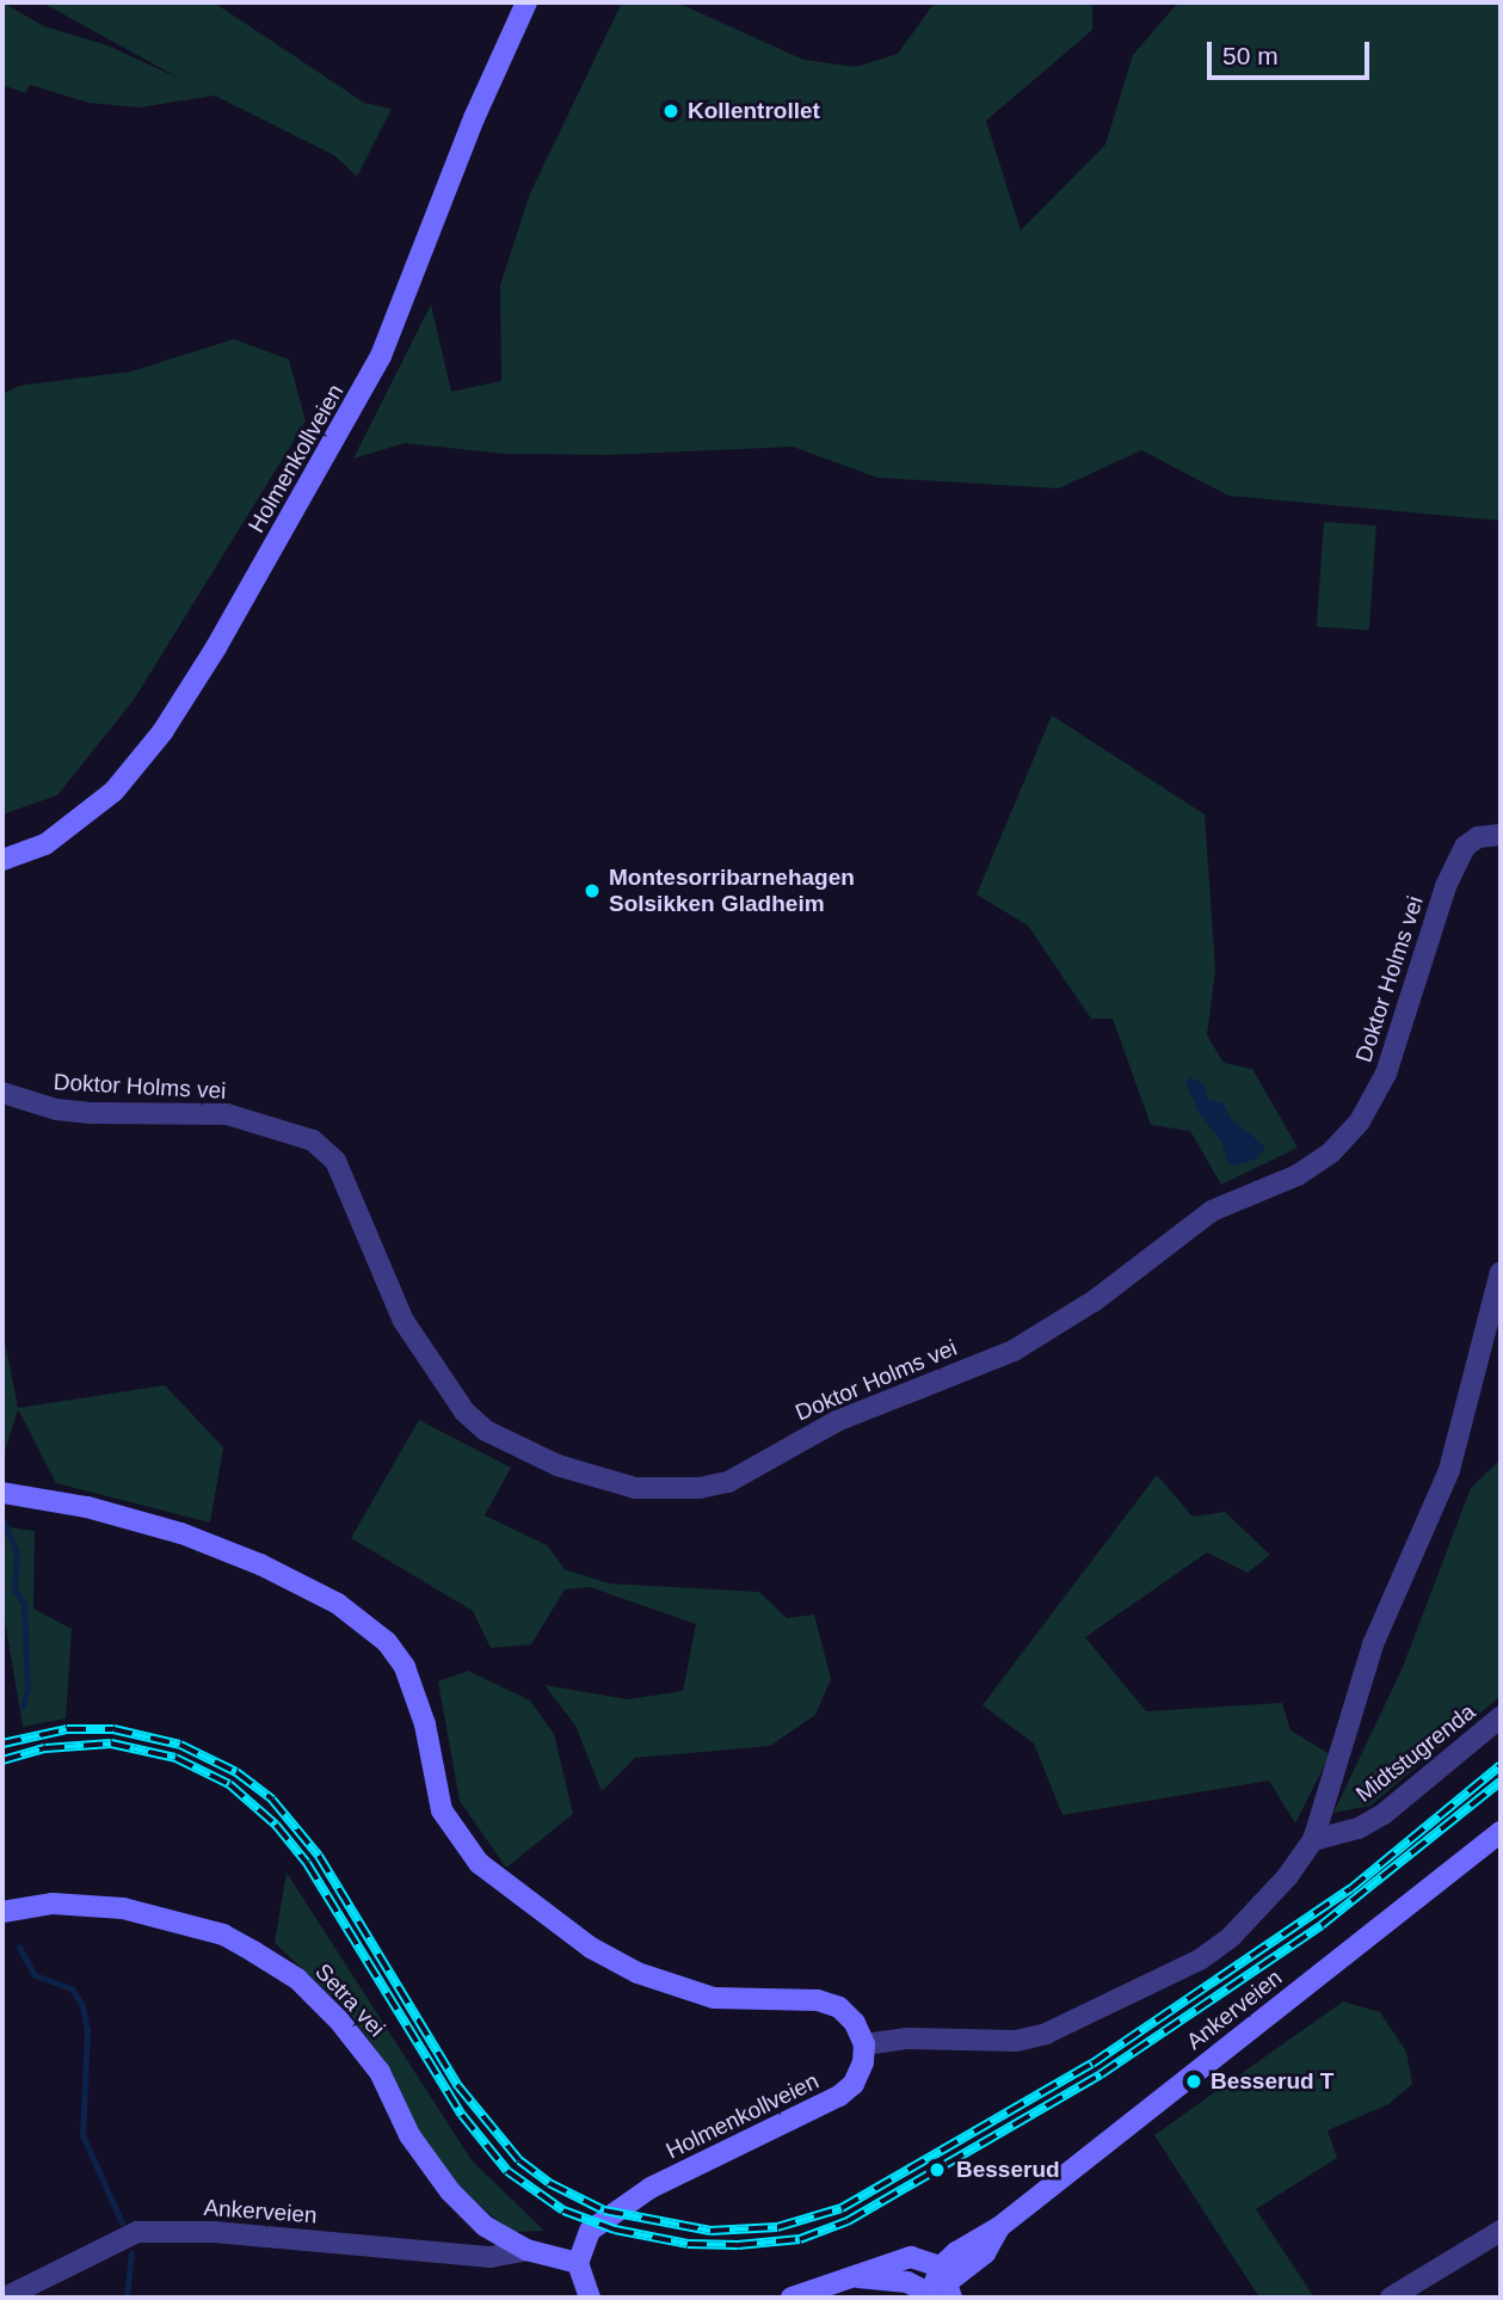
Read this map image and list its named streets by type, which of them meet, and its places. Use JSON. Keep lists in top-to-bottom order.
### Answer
{
  "streets": {
    "main road": ["Holmenkollveien", "Setra vei", "Ankerveien"],
    "street": ["Doktor Holms vei", "Midtstugrenda"]
  },
  "crossings": [
    ["Holmenkollveien", "Setra vei"],
    ["Setra vei", "Ankerveien"]
  ],
  "places": [
    "Kollentrollet",
    "Montesorribarnehagen Solsikken Gladheim",
    "Besserud T",
    "Besserud"
  ],
  "scale_bar": "50 m"
}
